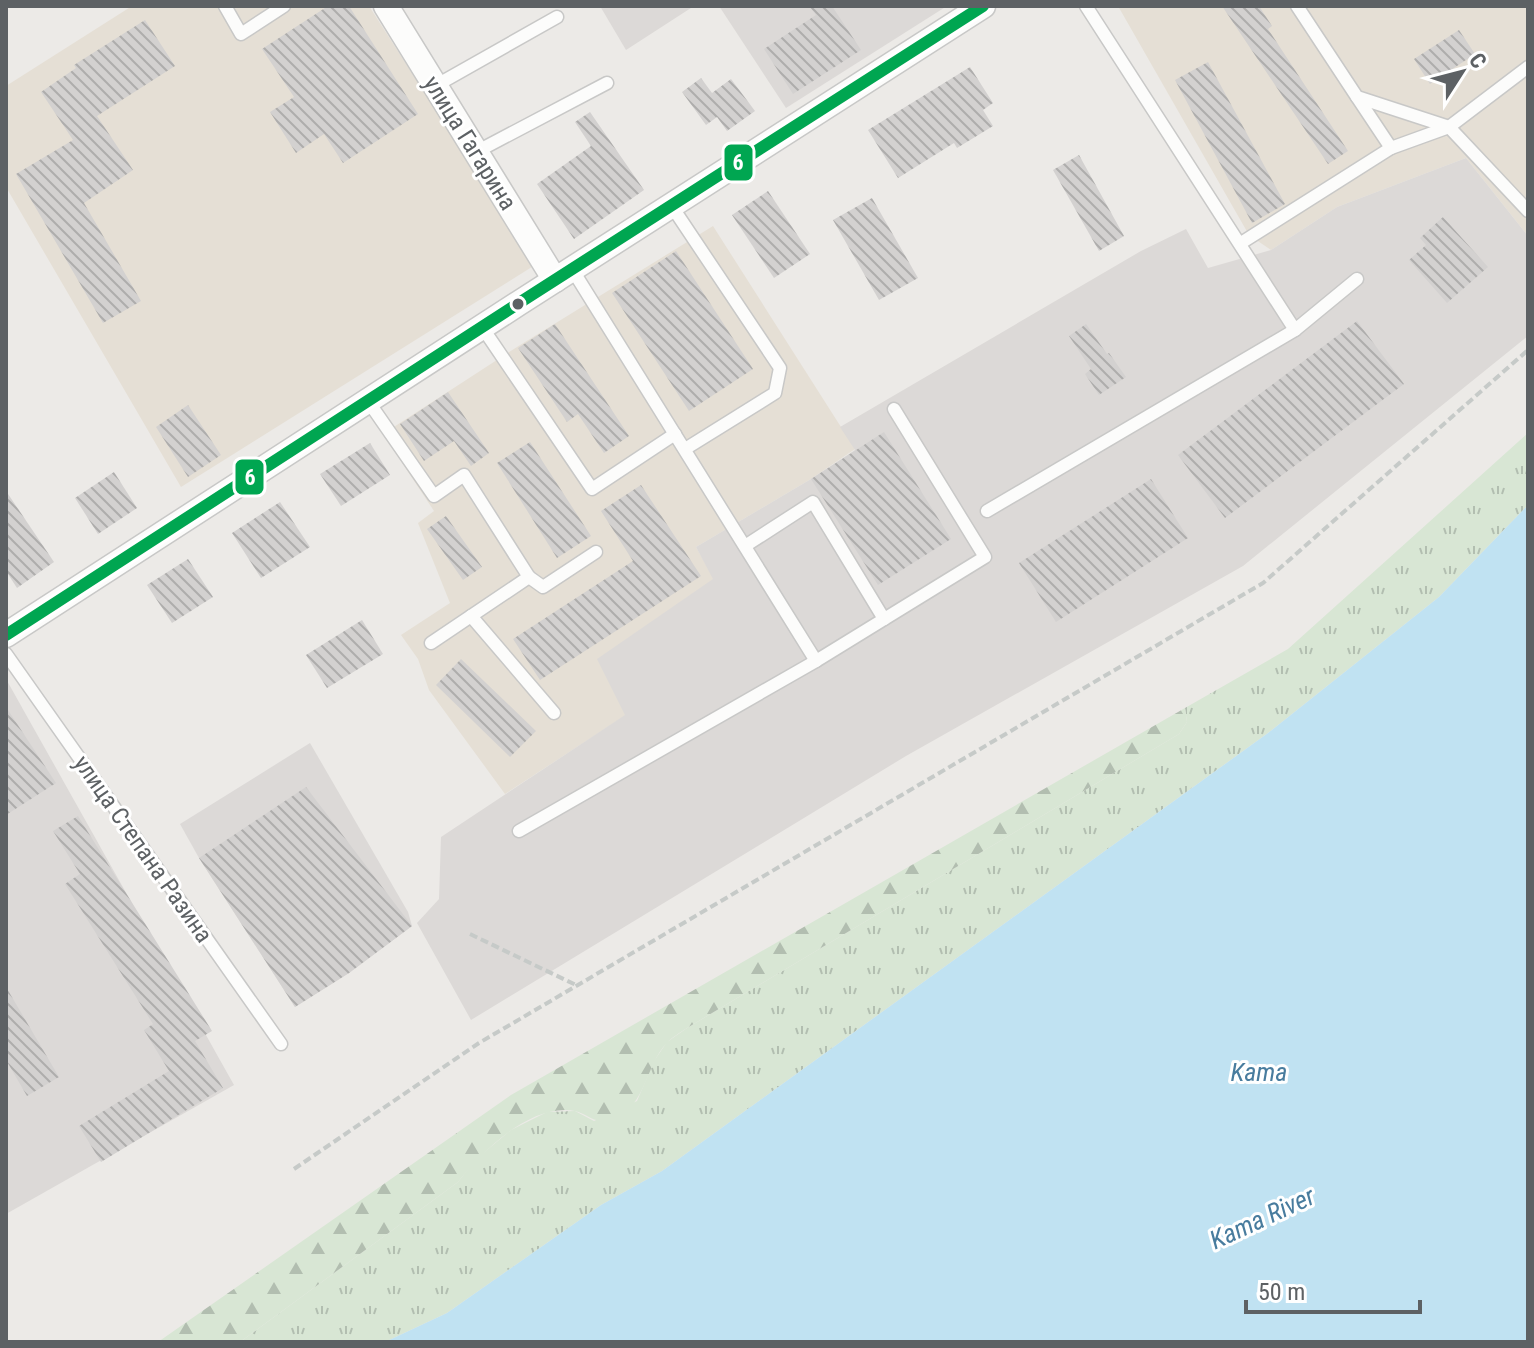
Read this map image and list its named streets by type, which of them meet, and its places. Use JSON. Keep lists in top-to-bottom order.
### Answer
{
  "streets": {
    "street": ["улица Гагарина"],
    "lane": ["улица Степана Разина"]
  },
  "water": ["Kama", "Kama River"],
  "lines": ["transit line 6"],
  "scale_bar": "50 m",
  "north": "top right"
}
